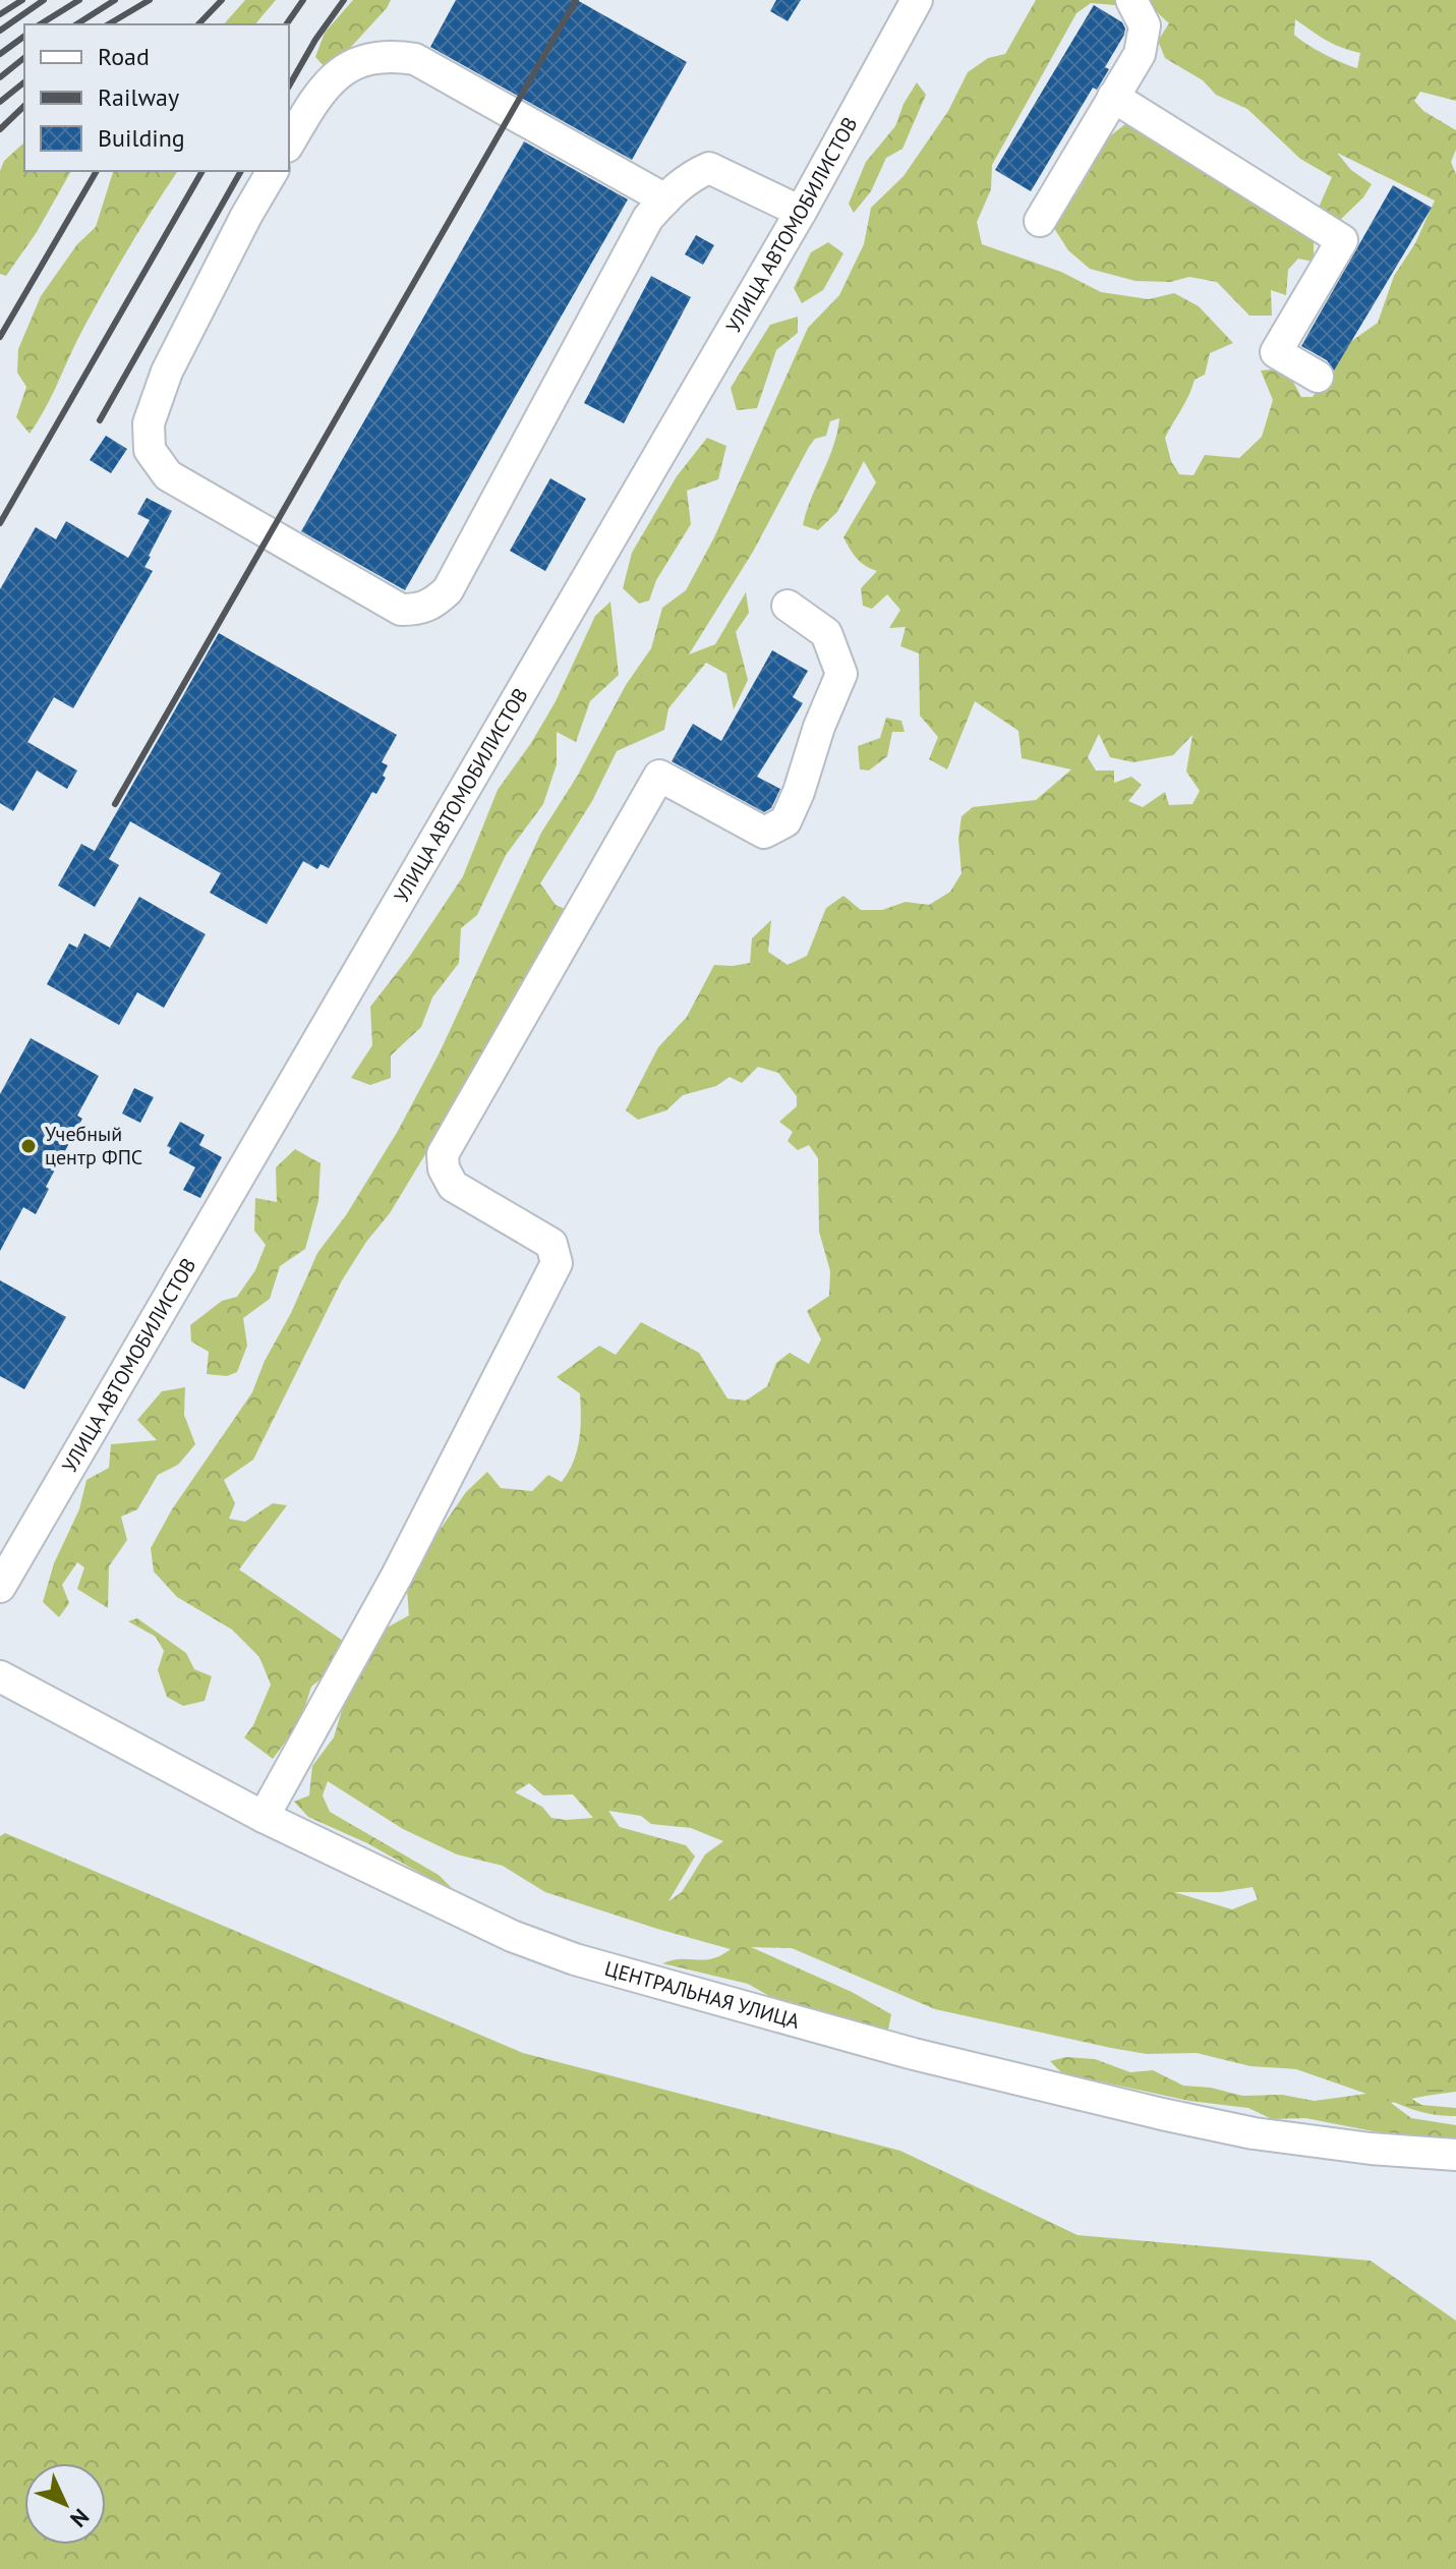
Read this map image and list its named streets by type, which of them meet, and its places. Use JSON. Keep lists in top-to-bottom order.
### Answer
{
  "streets": {
    "street": ["УЛИЦА АВТОМОБИЛИСТОВ", "ЦЕНТРАЛЬНАЯ УЛИЦА"]
  },
  "places": ["Учебный центр ФПС"],
  "legend": ["Road", "Railway", "Building"],
  "north": "bottom right"
}
